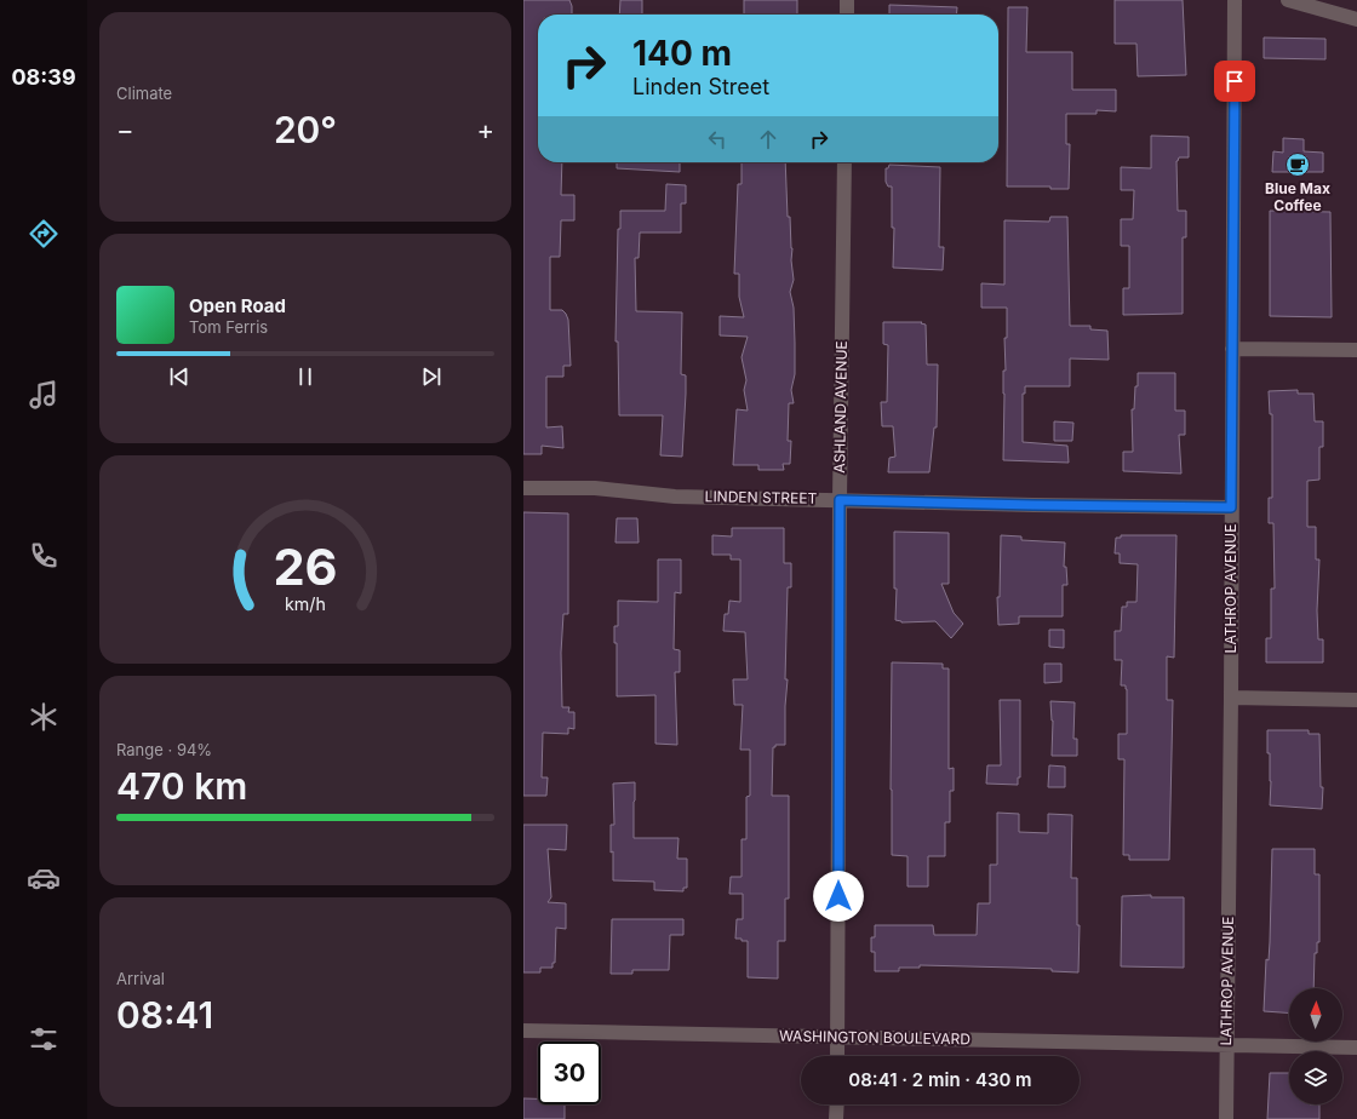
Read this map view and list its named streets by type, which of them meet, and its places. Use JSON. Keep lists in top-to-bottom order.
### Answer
{
  "streets": {
    "street": [
      "ASHLAND AVENUE",
      "LINDEN STREET",
      "LATHROP AVENUE",
      "WASHINGTON BOULEVARD"
    ]
  },
  "crossings": [
    ["ASHLAND AVENUE", "LINDEN STREET"],
    ["ASHLAND AVENUE", "WASHINGTON BOULEVARD"],
    ["LINDEN STREET", "LATHROP AVENUE"],
    ["LATHROP AVENUE", "WASHINGTON BOULEVARD"]
  ],
  "places": {
    "cafe": ["Blue Max Coffee"]
  },
  "north": "top",
  "page": {
    "tabs": "08:39",
    "tile": [
      "Climate",
      ["Range · 94%", "470 km"],
      ["Arrival", "08:41"]
    ],
    "turn": ["140 m", "Linden Street"],
    "heat": ["−", "20°", "+"],
    "song": ["Open Road", "Tom Ferris"],
    "limit": "30",
    "trip": "08:41 · 2 min · 430 m",
    "gauge": ["26", "km/h"]
  }
}
